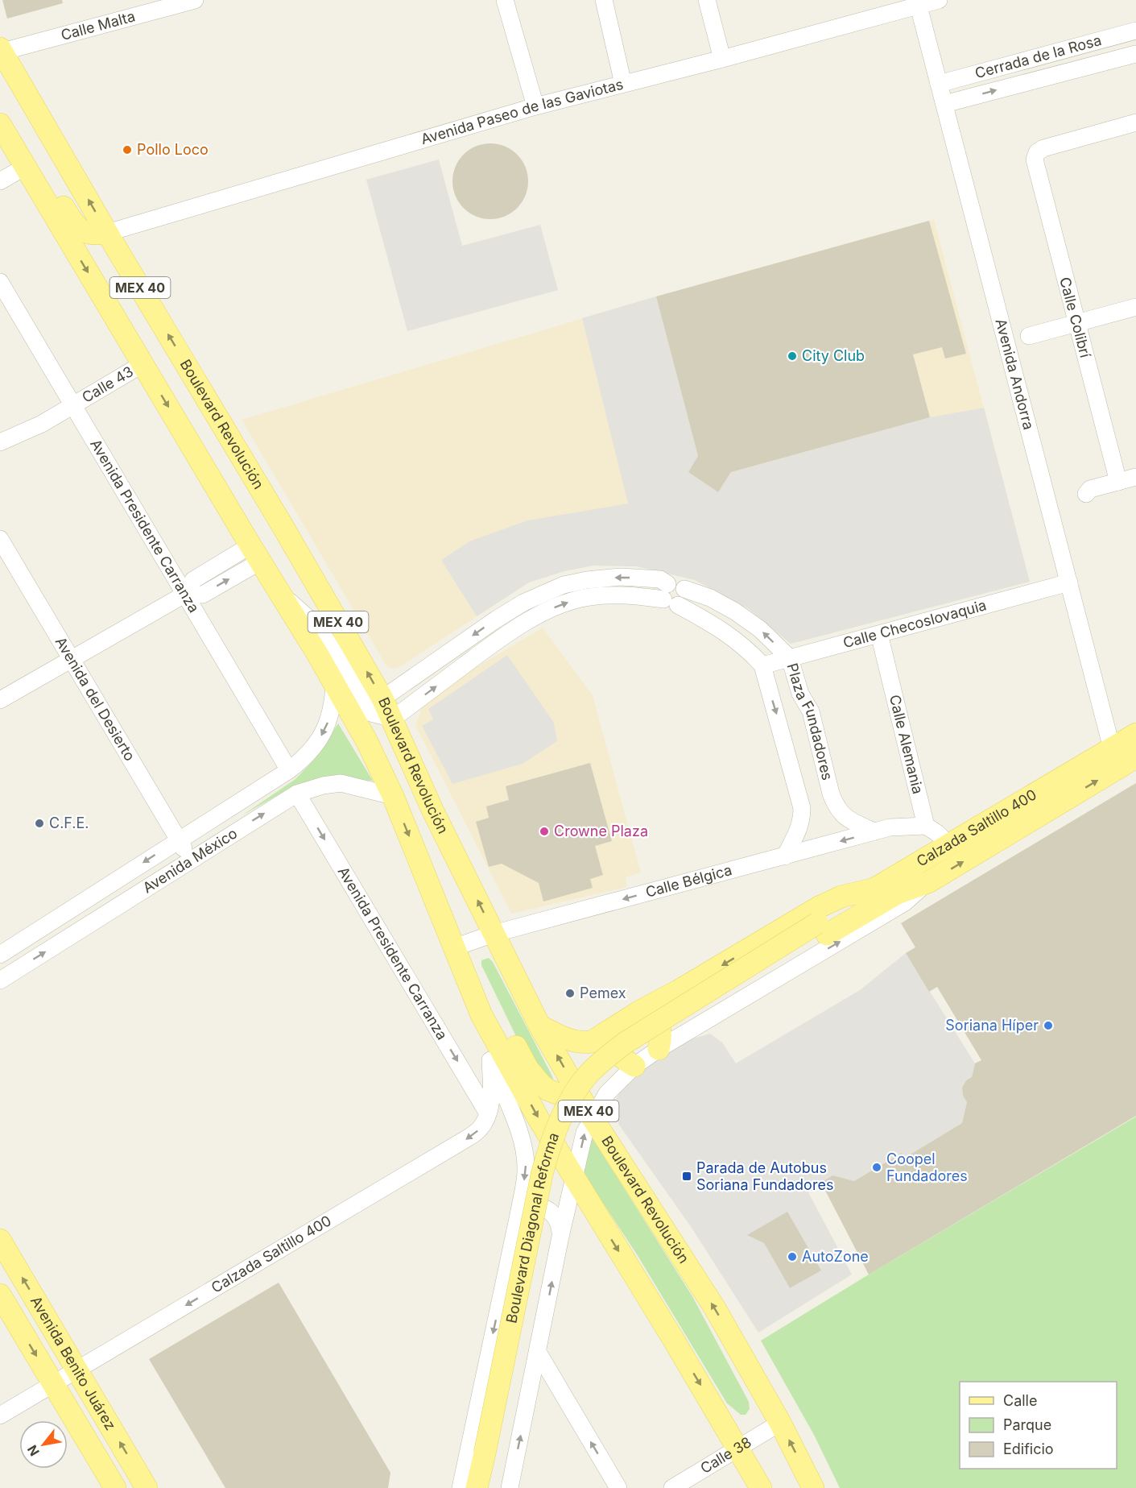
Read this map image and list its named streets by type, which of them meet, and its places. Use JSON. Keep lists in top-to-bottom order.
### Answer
{
  "streets": {
    "main road": [
      "MEX 40",
      "Boulevard Revolución",
      "Calzada Saltillo 400",
      "Boulevard Diagonal Reforma",
      "Avenida Benito Juárez"
    ],
    "street": [
      "Calle Malta",
      "Cerrada de la Rosa",
      "Avenida Paseo de las Gaviotas",
      "Calle Colibrí",
      "Avenida Andorra",
      "Calle 43",
      "Avenida Presidente Carranza",
      "Calle Checoslovaquia",
      "Avenida del Desierto",
      "Plaza Fundadores",
      "Calle Alemania",
      "Avenida México",
      "Calle Bélgica",
      "Calle 38"
    ]
  },
  "crossings": [
    ["Calle Malta", "Boulevard Revolución"],
    ["Cerrada de la Rosa", "Avenida Andorra"],
    ["Avenida Paseo de las Gaviotas", "Avenida Andorra"],
    ["Avenida Paseo de las Gaviotas", "Boulevard Revolución"],
    ["MEX 40", "Calle 43"],
    ["MEX 40", "Avenida México"],
    ["MEX 40", "Calle Bélgica"],
    ["MEX 40", "Calle 38"],
    ["Avenida Andorra", "Calle Checoslovaquia"],
    ["Avenida Andorra", "Calzada Saltillo 400"],
    ["Calle 43", "Avenida Presidente Carranza"],
    ["Boulevard Revolución", "Plaza Fundadores"],
    ["Boulevard Revolución", "Calle Bélgica"],
    ["Boulevard Revolución", "Calle 38"],
    ["Avenida Presidente Carranza", "Calzada Saltillo 400"],
    ["Avenida Presidente Carranza", "Avenida México"],
    ["Calle Checoslovaquia", "Plaza Fundadores"],
    ["Calle Checoslovaquia", "Calle Alemania"],
    ["Avenida del Desierto", "Avenida México"],
    ["Plaza Fundadores", "Calle Bélgica"],
    ["Calle Alemania", "Calle Bélgica"],
    ["Calzada Saltillo 400", "Boulevard Diagonal Reforma"],
    ["Calzada Saltillo 400", "Avenida Benito Juárez"]
  ],
  "one_way": ["Avenida Presidente Carranza"],
  "places": {
    "other": [
      "Pollo Loco",
      "City Club",
      "C.F.E.",
      "Crowne Plaza",
      "Pemex",
      "Soriana Híper",
      "Coopel Fundadores",
      "AutoZone"
    ],
    "transit": ["Parada de Autobus Soriana Fundadores"]
  },
  "legend": ["Calle", "Parque", "Edificio"],
  "north": "bottom left"
}
